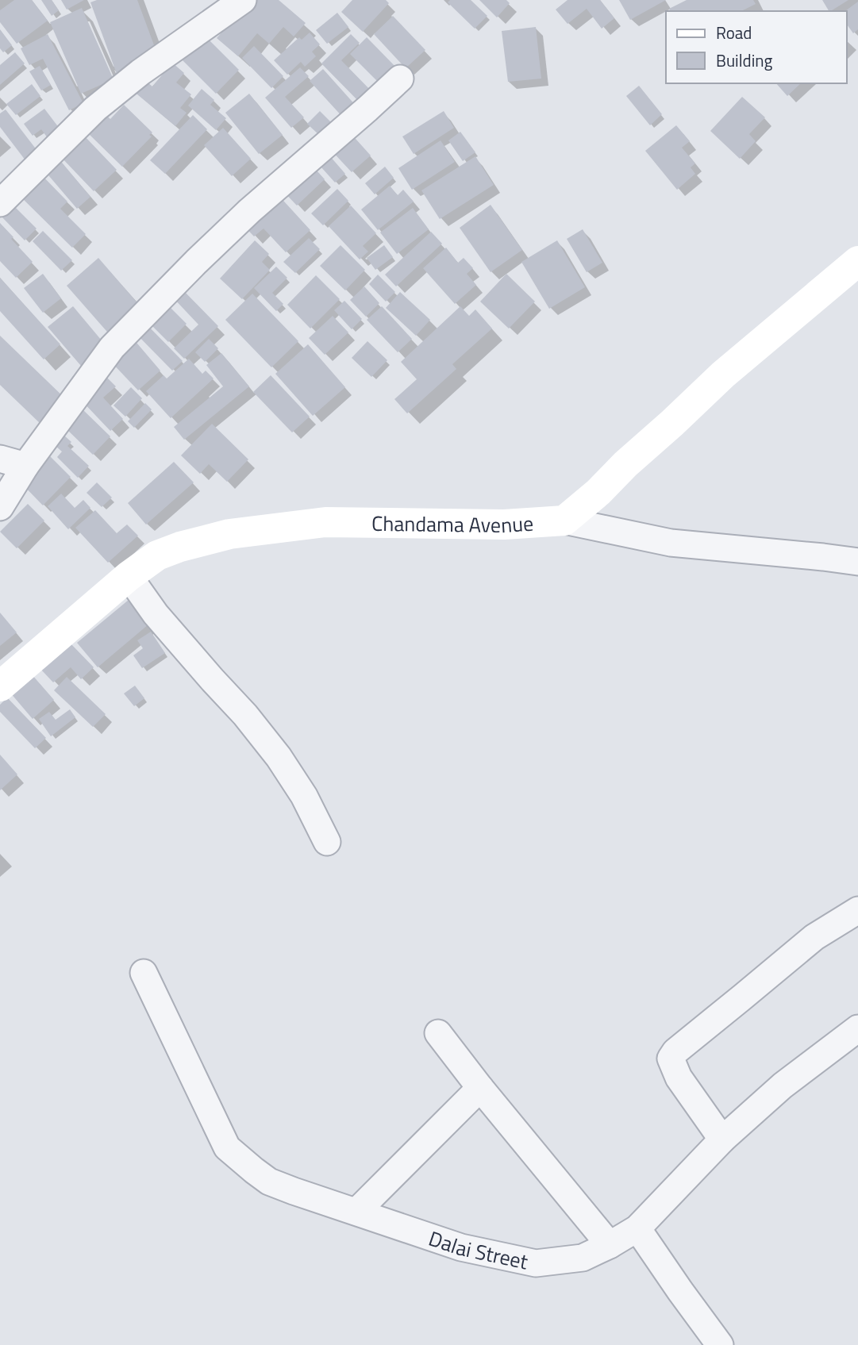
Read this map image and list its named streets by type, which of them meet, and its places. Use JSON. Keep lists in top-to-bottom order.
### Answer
{
  "streets": {
    "street": ["Chandama Avenue", "Dalai Street"]
  },
  "legend": ["Road", "Building"]
}
